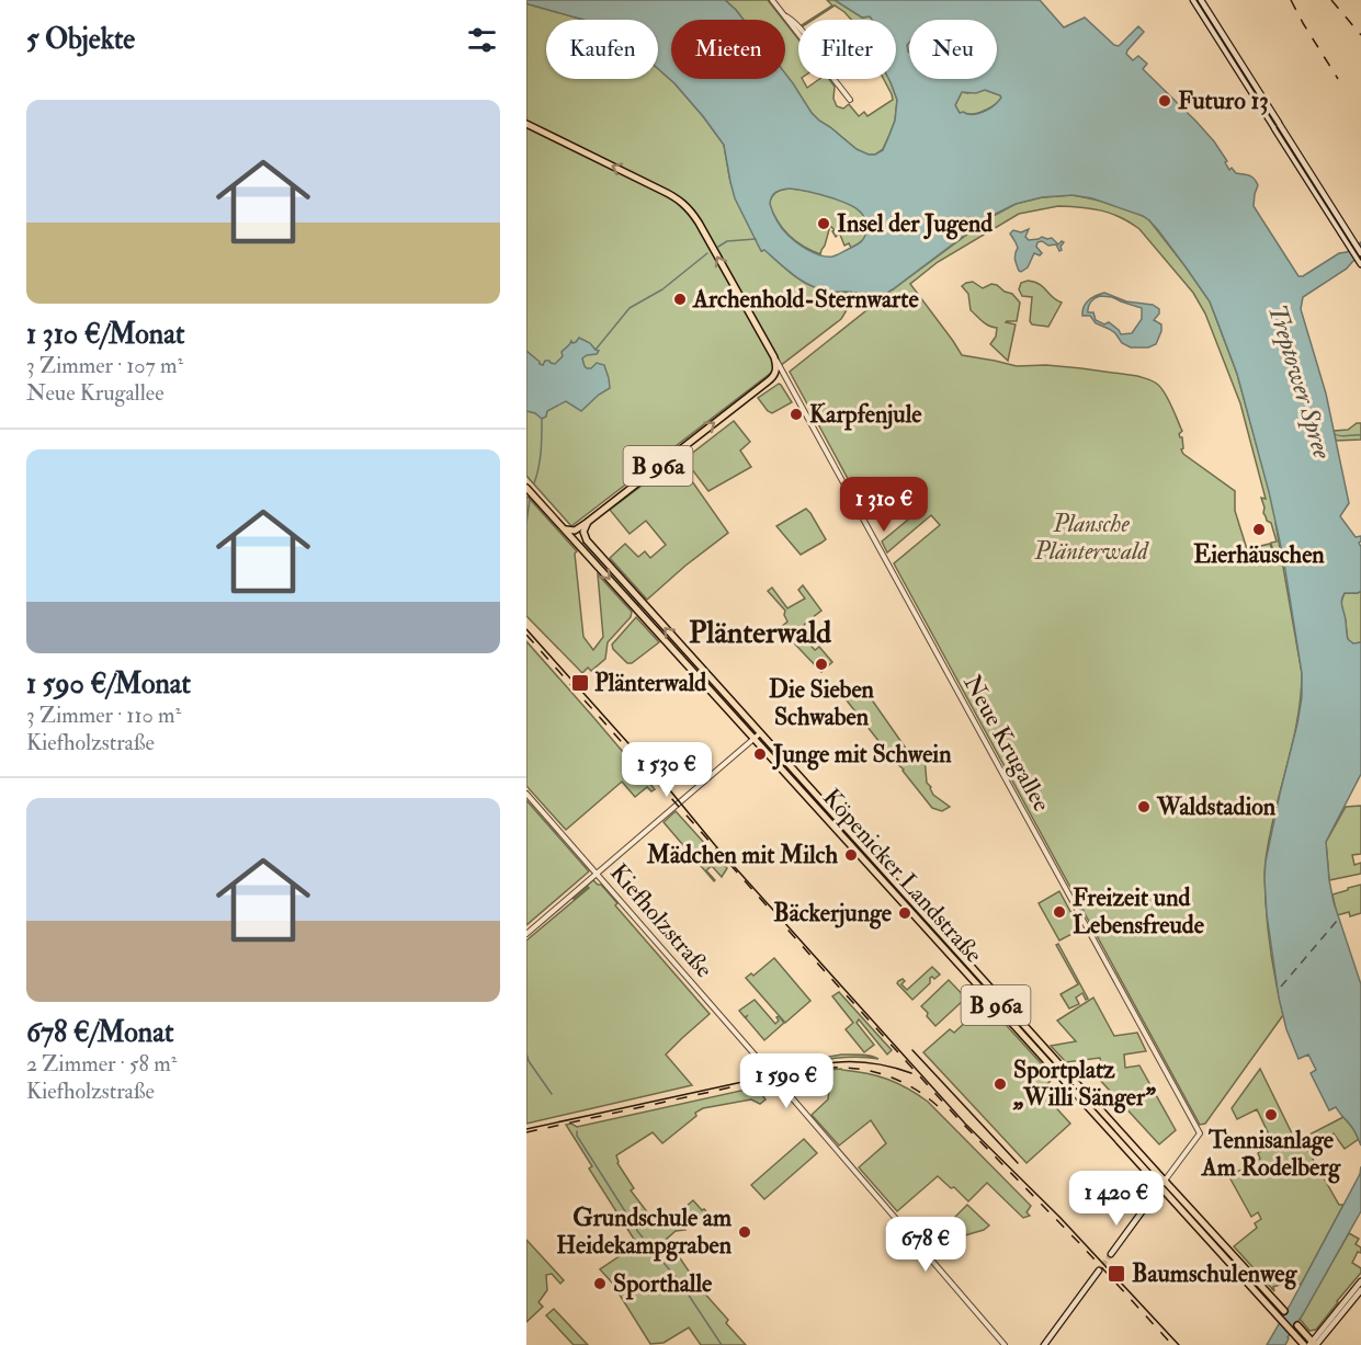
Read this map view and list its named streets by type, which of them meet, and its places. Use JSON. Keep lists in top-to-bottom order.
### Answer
{
  "streets": {
    "main road": ["B 96a", "Köpenicker Landstraße"],
    "street": ["Neue Krugallee", "Kiefholzstraße"]
  },
  "crossings": [
    ["B 96a", "Neue Krugallee"],
    ["B 96a", "Köpenicker Landstraße"],
    ["Neue Krugallee", "Köpenicker Landstraße"]
  ],
  "districts": ["Plänterwald"],
  "water": ["Treptower Spree"],
  "parks": ["Plansche Plänterwald"],
  "places": {
    "other": [
      "Futuro 13",
      "Insel der Jugend",
      "Archenhold-Sternwarte",
      "Karpfenjule",
      "Eierhäuschen",
      "Die Sieben Schwaben",
      "Junge mit Schwein",
      "Waldstadion",
      "Mädchen mit Milch",
      "Freizeit und Lebensfreude",
      "Bäckerjunge",
      "Sportplatz „Willi Sänger\"",
      "Tennisanlage Am Rodelberg",
      "Grundschule am Heidekampgraben",
      "Sporthalle"
    ],
    "transit": ["Plänterwald", "Baumschulenweg"]
  },
  "page": {
    "heading": "5 Objekte",
    "chip": [
      "Kaufen",
      "Mieten",
      "Filter",
      "Neu"
    ],
    "list": [
      {
        "name": "1 310 €/Monat",
        "note": "3 Zimmer · 107 m² · Neue Krugallee"
      },
      {
        "name": "1 590 €/Monat",
        "note": "3 Zimmer · 110 m² · Kiefholzstraße"
      },
      {
        "name": "678 €/Monat",
        "note": "2 Zimmer · 58 m² · Kiefholzstraße"
      }
    ],
    "price": [
      "1 310 €",
      "1 530 €",
      "1 590 €",
      "1 420 €",
      "678 €"
    ]
  }
}
